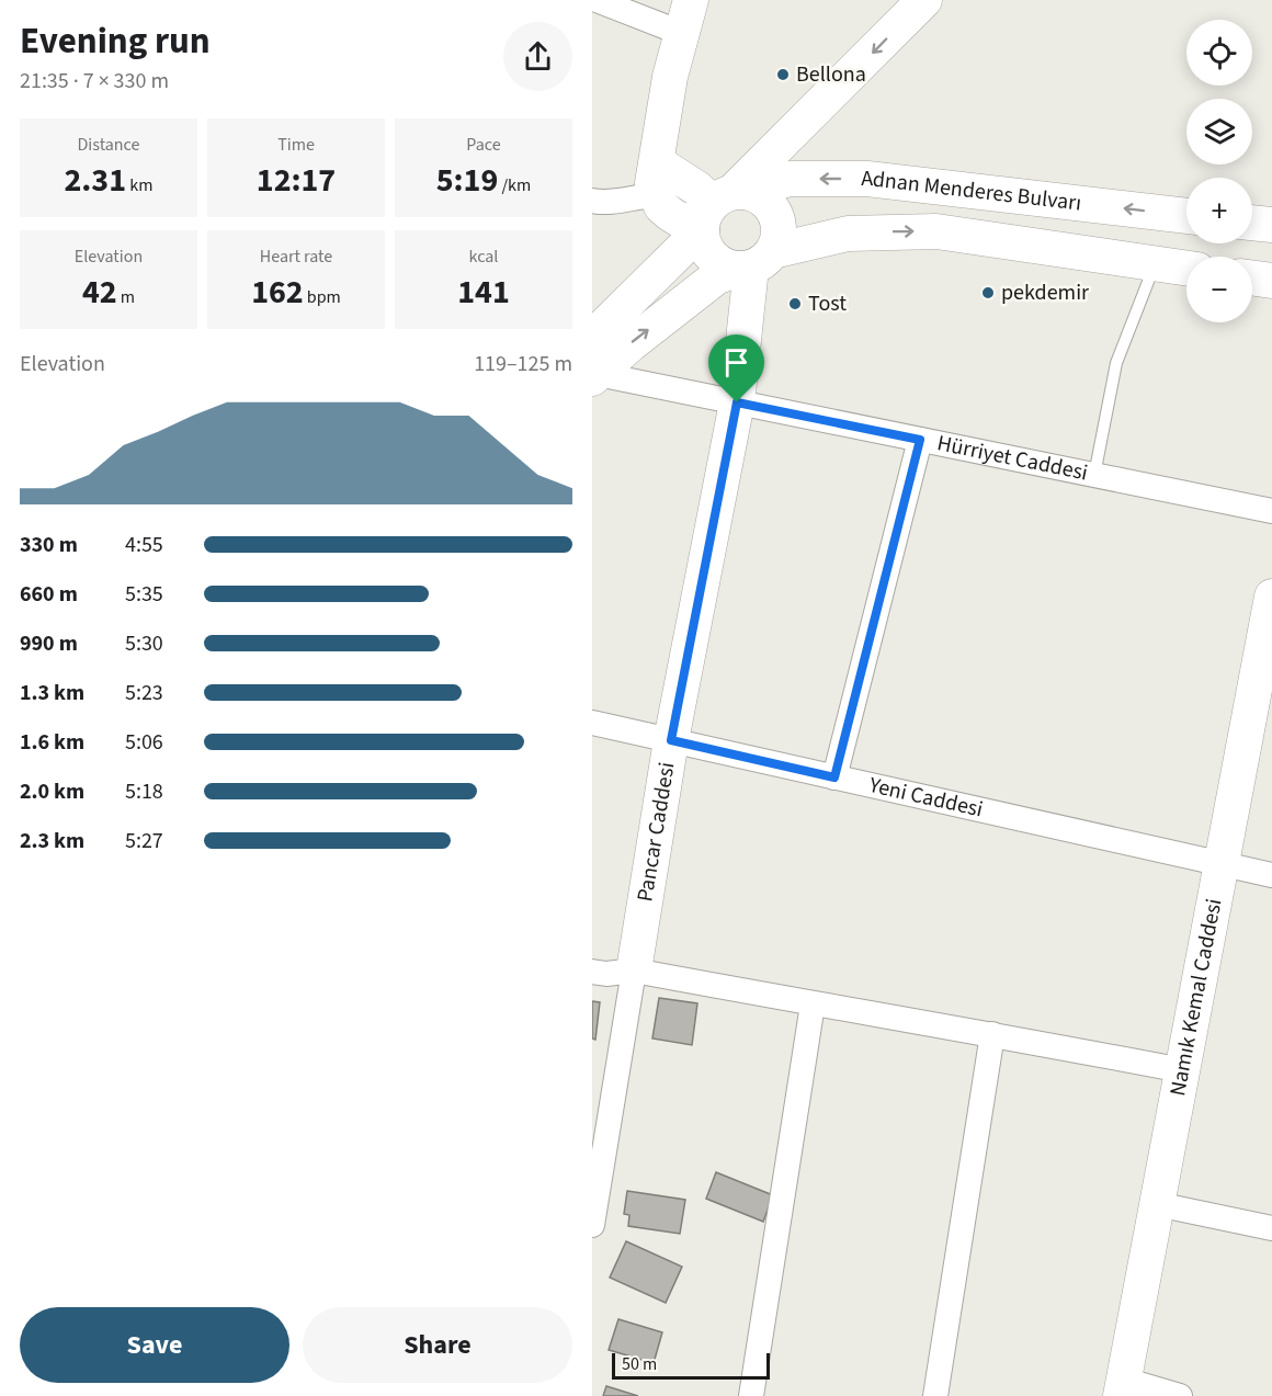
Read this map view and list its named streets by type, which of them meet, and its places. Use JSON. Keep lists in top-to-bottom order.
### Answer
{
  "streets": {
    "street": [
      "Adnan Menderes Bulvarı",
      "Hürriyet Caddesi",
      "Yeni Caddesi",
      "Pancar Caddesi",
      "Namık Kemal Caddesi"
    ]
  },
  "crossings": [
    ["Adnan Menderes Bulvarı", "Hürriyet Caddesi"],
    ["Adnan Menderes Bulvarı", "Pancar Caddesi"],
    ["Hürriyet Caddesi", "Pancar Caddesi"],
    ["Yeni Caddesi", "Pancar Caddesi"],
    ["Yeni Caddesi", "Namık Kemal Caddesi"]
  ],
  "places": ["Bellona", "pekdemir", "Tost"],
  "scale_bar": "50 m",
  "page": {
    "heading": ["Evening run", "21:35 · 7 × 330 m"],
    "map_buttons": ["+", "−"],
    "stats": [
      ["Distance", "2.31 km"],
      ["Time", "12:17"],
      ["Pace", "5:19 /km"],
      ["Elevation", "42 m"],
      ["Heart rate", "162 bpm"],
      ["kcal", "141"]
    ],
    "chart": ["Elevation", "119–125 m"],
    "list": [
      {
        "name": "330 m",
        "note": "4:55"
      },
      {
        "name": "660 m",
        "note": "5:35"
      },
      {
        "name": "990 m",
        "note": "5:30"
      },
      {
        "name": "1.3 km",
        "note": "5:23"
      },
      {
        "name": "1.6 km",
        "note": "5:06"
      },
      {
        "name": "2.0 km",
        "note": "5:18"
      },
      {
        "name": "2.3 km",
        "note": "5:27"
      }
    ],
    "buttons": ["Save", "Share"],
    "scale": "50 m"
  }
}
